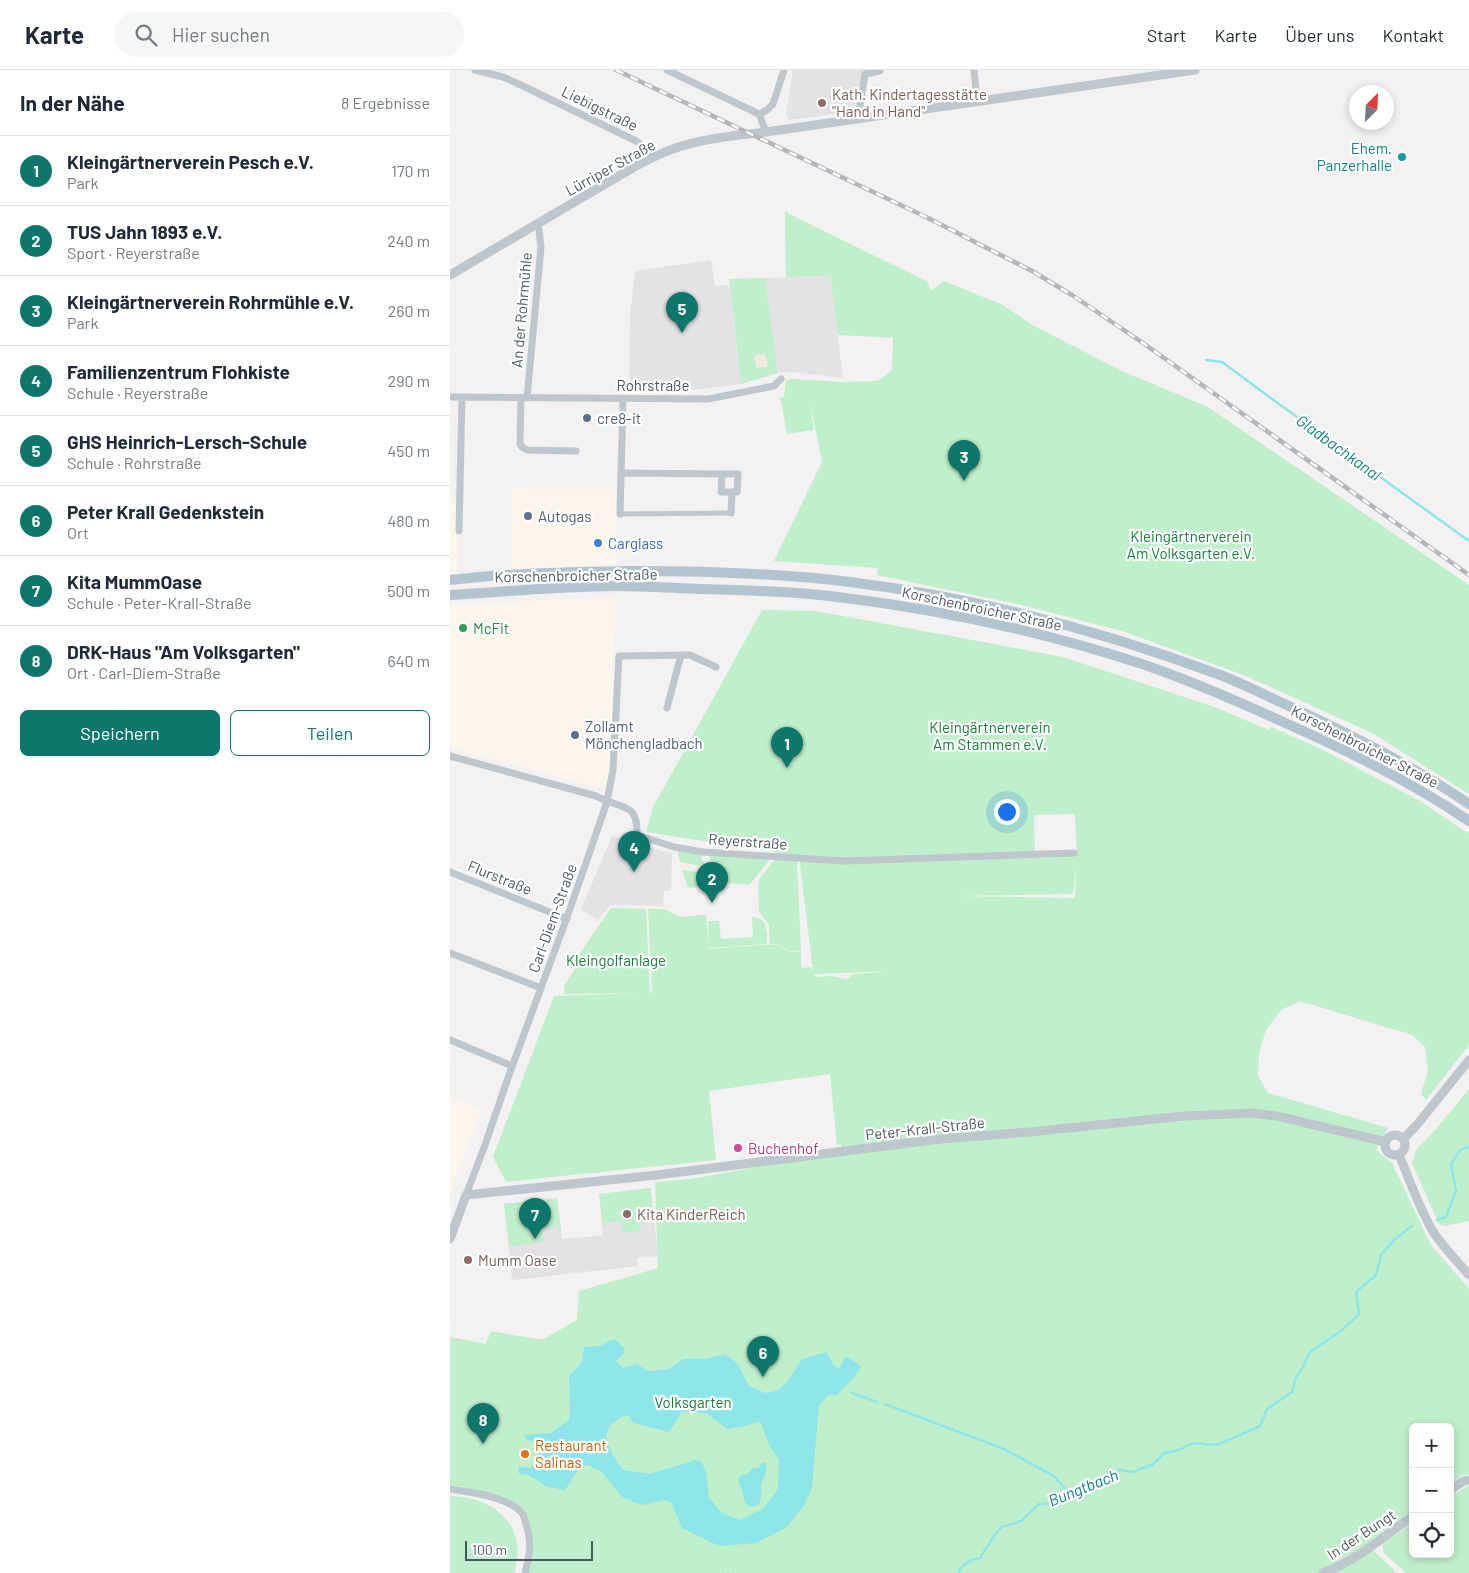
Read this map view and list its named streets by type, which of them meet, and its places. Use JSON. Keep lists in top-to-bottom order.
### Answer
{
  "streets": {
    "main road": ["Korschenbroicher Straße"],
    "street": [
      "Liebigstraße",
      "Lürriper Straße",
      "An der Rohrmühle",
      "Rohrstraße",
      "Reyerstraße",
      "Flurstraße",
      "Carl-Diem-Straße",
      "Peter-Krall-Straße",
      "In der Bungt"
    ]
  },
  "crossings": [
    ["Liebigstraße", "Lürriper Straße"],
    ["Lürriper Straße", "An der Rohrmühle"],
    ["An der Rohrmühle", "Rohrstraße"],
    ["Reyerstraße", "Carl-Diem-Straße"],
    ["Flurstraße", "Carl-Diem-Straße"],
    ["Carl-Diem-Straße", "Peter-Krall-Straße"]
  ],
  "water": ["Gladbachkanal", "Bungtbach"],
  "parks": [
    "Kleingärtnerverein Am Volksgarten e.V.",
    "Kleingärtnerverein Am Stammen e.V.",
    "Kleingolfanlage",
    "Volksgarten"
  ],
  "places": [
    "Kath. Kindertagesstätte \"Hand in Hand\"",
    "Ehem. Panzerhalle",
    "cre8-it",
    "Autogas",
    "Carglass",
    "McFit",
    "Zollamt Mönchengladbach",
    "Buchenhof",
    "Kita KinderReich",
    "Mumm Oase",
    "Restaurant Salinas"
  ],
  "scale_bar": "100 m",
  "north": "top right",
  "page": {
    "header": "Karte",
    "search": "Hier suchen",
    "nav": [
      "Start",
      "Karte",
      "Über uns",
      "Kontakt"
    ],
    "heading": ["In der Nähe", "8 Ergebnisse"],
    "list": [
      {
        "mark": "1",
        "name": "Kleingärtnerverein Pesch e.V.",
        "note": "Park",
        "value": "170 m"
      },
      {
        "mark": "2",
        "name": "TUS Jahn 1893 e.V.",
        "note": "Sport · Reyerstraße",
        "value": "240 m"
      },
      {
        "mark": "3",
        "name": "Kleingärtnerverein Rohrmühle e.V.",
        "note": "Park",
        "value": "260 m"
      },
      {
        "mark": "4",
        "name": "Familienzentrum Flohkiste",
        "note": "Schule · Reyerstraße",
        "value": "290 m"
      },
      {
        "mark": "5",
        "name": "GHS Heinrich-Lersch-Schule",
        "note": "Schule · Rohrstraße",
        "value": "450 m"
      },
      {
        "mark": "6",
        "name": "Peter Krall Gedenkstein",
        "note": "Ort",
        "value": "480 m"
      },
      {
        "mark": "7",
        "name": "Kita MummOase",
        "note": "Schule · Peter-Krall-Straße",
        "value": "500 m"
      },
      {
        "mark": "8",
        "name": "DRK-Haus \"Am Volksgarten\"",
        "note": "Ort · Carl-Diem-Straße",
        "value": "640 m"
      }
    ],
    "pins": [
      "5",
      "3",
      "1",
      "4",
      "2",
      "7",
      "6",
      "8"
    ],
    "buttons": ["Speichern", "Teilen"],
    "map_buttons": ["+", "−"],
    "scale": "100 m"
  }
}
